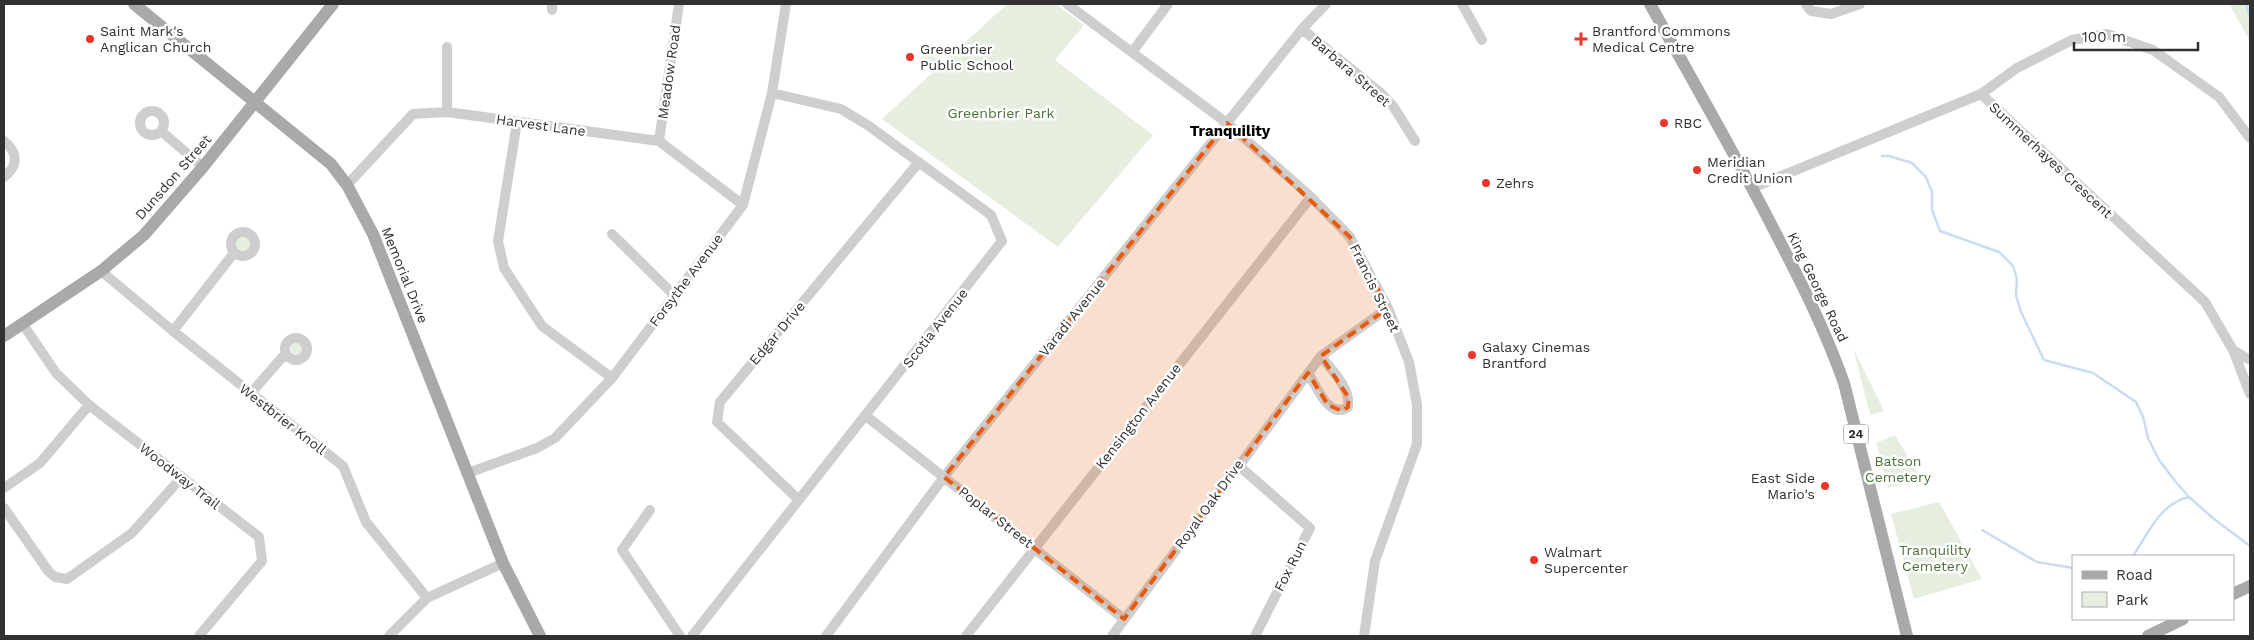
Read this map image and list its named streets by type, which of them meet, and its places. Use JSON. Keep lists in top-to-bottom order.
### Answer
{
  "streets": {
    "main road": [
      "Dunsdon Street",
      "Memorial Drive",
      "King George Road",
      "24"
    ],
    "street": [
      "Barbara Street",
      "Meadow Road",
      "Harvest Lane",
      "Summerhayes Crescent",
      "Forsythe Avenue",
      "Francis Street",
      "Varadi Avenue",
      "Scotia Avenue",
      "Edgar Drive",
      "Kensington Avenue",
      "Westbrier Knoll",
      "Woodway Trail",
      "Royal Oak Drive",
      "Poplar Street",
      "Fox Run"
    ]
  },
  "crossings": [
    ["Barbara Street", "Varadi Avenue"],
    ["Meadow Road", "Harvest Lane"],
    ["Harvest Lane", "Memorial Drive"],
    ["Harvest Lane", "Forsythe Avenue"],
    ["Summerhayes Crescent", "King George Road"],
    ["Dunsdon Street", "Memorial Drive"],
    ["Dunsdon Street", "Westbrier Knoll"],
    ["Dunsdon Street", "Woodway Trail"],
    ["Memorial Drive", "Forsythe Avenue"],
    ["Forsythe Avenue", "Scotia Avenue"],
    ["Francis Street", "Varadi Avenue"],
    ["Francis Street", "Kensington Avenue"],
    ["Francis Street", "Royal Oak Drive"],
    ["Varadi Avenue", "Poplar Street"],
    ["Scotia Avenue", "Edgar Drive"],
    ["Scotia Avenue", "Poplar Street"],
    ["Kensington Avenue", "Poplar Street"],
    ["Royal Oak Drive", "Poplar Street"],
    ["Royal Oak Drive", "Fox Run"]
  ],
  "districts": ["Tranquility"],
  "parks": ["Greenbrier Park", "Batson Cemetery", "Tranquility Cemetery"],
  "places": {
    "other": [
      "Saint Mark's Anglican Church",
      "Greenbrier Public School",
      "RBC",
      "Meridian Credit Union",
      "Zehrs",
      "Galaxy Cinemas Brantford",
      "East Side Mario's",
      "Walmart Supercenter"
    ],
    "health": ["Brantford Commons Medical Centre"]
  },
  "legend": ["Road", "Park"],
  "scale_bar": "100 m"
}
